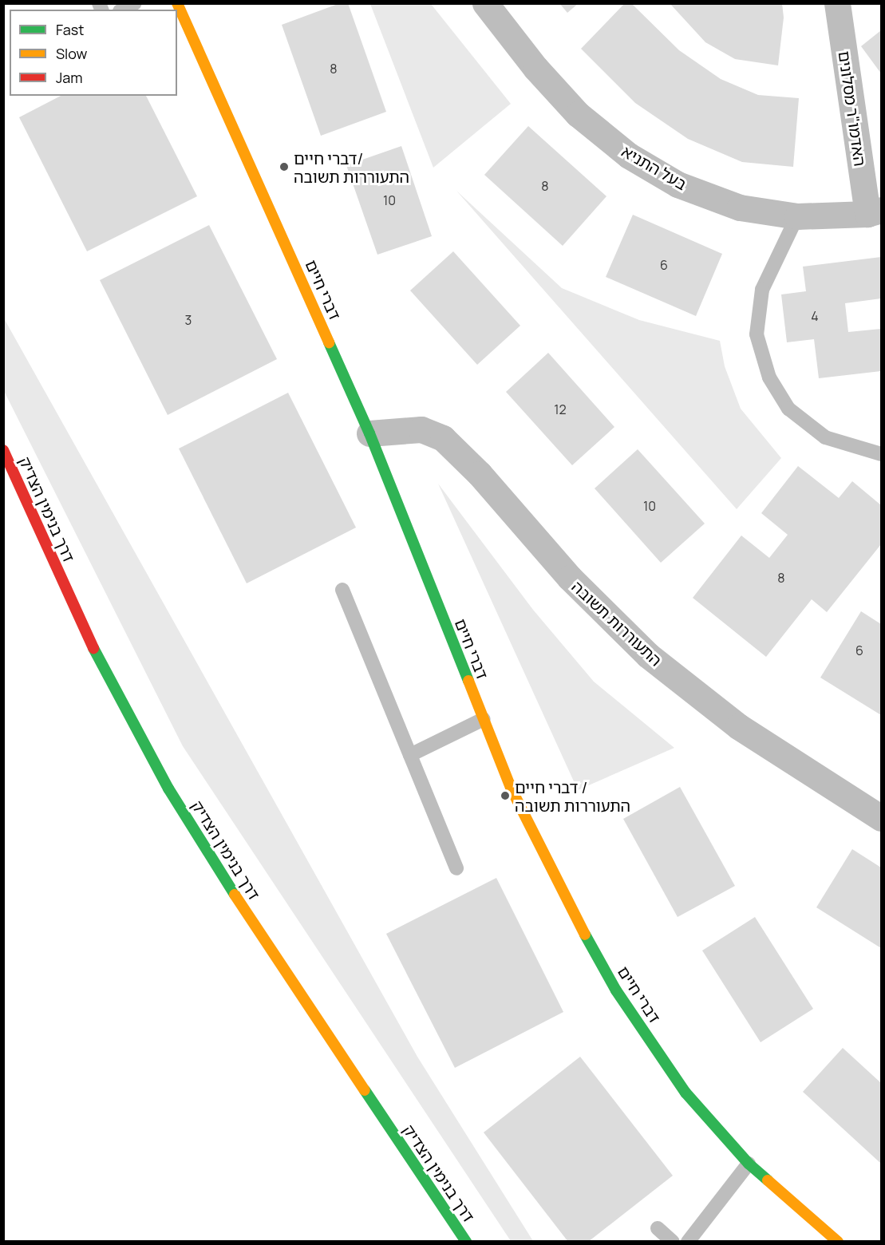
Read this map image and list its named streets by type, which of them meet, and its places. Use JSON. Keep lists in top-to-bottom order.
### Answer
{
  "streets": {
    "street": [
      "האדמו\"ר מסלונים",
      "בעל התניא",
      "דברי חיים",
      "דרך בנימין הצדיק",
      "התעוררות תשובה"
    ]
  },
  "crossings": [
    ["האדמו\"ר מסלונים", "בעל התניא"],
    ["דברי חיים", "התעוררות תשובה"]
  ],
  "places": ["דברי חיים/ התעוררות תשובה", "דברי חיים / התעוררות תשובה"],
  "house_numbers": [
    "8",
    "8",
    "10",
    "6",
    "4",
    "3",
    "12",
    "10",
    "8",
    "6"
  ],
  "legend": ["Fast", "Slow", "Jam"]
}
